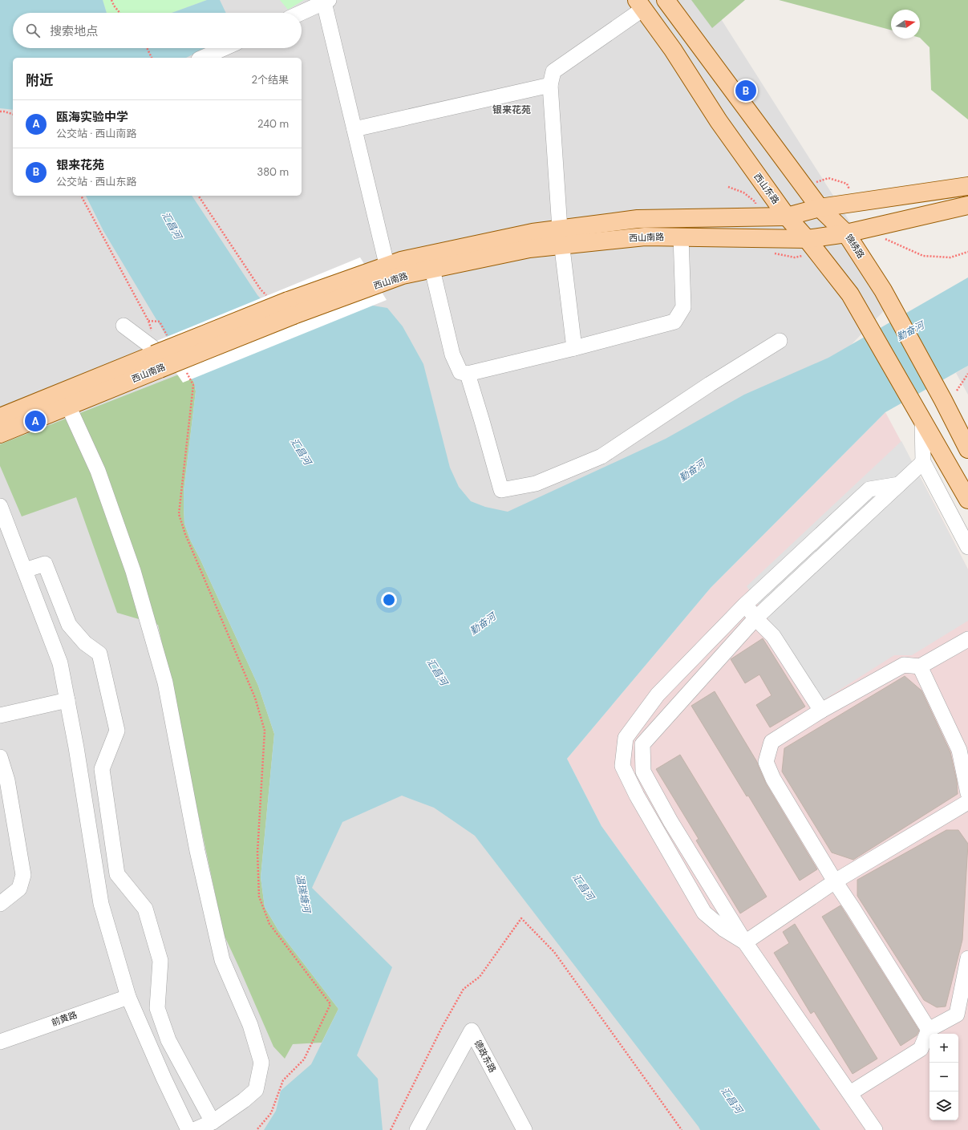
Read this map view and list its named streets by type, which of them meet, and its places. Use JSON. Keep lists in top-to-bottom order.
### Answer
{
  "streets": {
    "main road": ["西山东路", "西山南路", "锦绣路"],
    "street": ["前黄路", "德政东路"]
  },
  "crossings": [
    ["西山东路", "西山南路"],
    ["西山南路", "锦绣路"]
  ],
  "districts": ["银来花苑"],
  "water": ["汇昌河", "勤奋河", "温瑞塘河"],
  "north": "right",
  "page": {
    "search": "搜索地点",
    "heading": ["附近", "2个结果"],
    "pins": ["B", "A"],
    "list": [
      {
        "mark": "A",
        "name": "瓯海实验中学",
        "note": "公交站 · 西山南路",
        "value": "240 m"
      },
      {
        "mark": "B",
        "name": "银来花苑",
        "note": "公交站 · 西山东路",
        "value": "380 m"
      }
    ],
    "map_buttons": ["+", "−"]
  }
}
